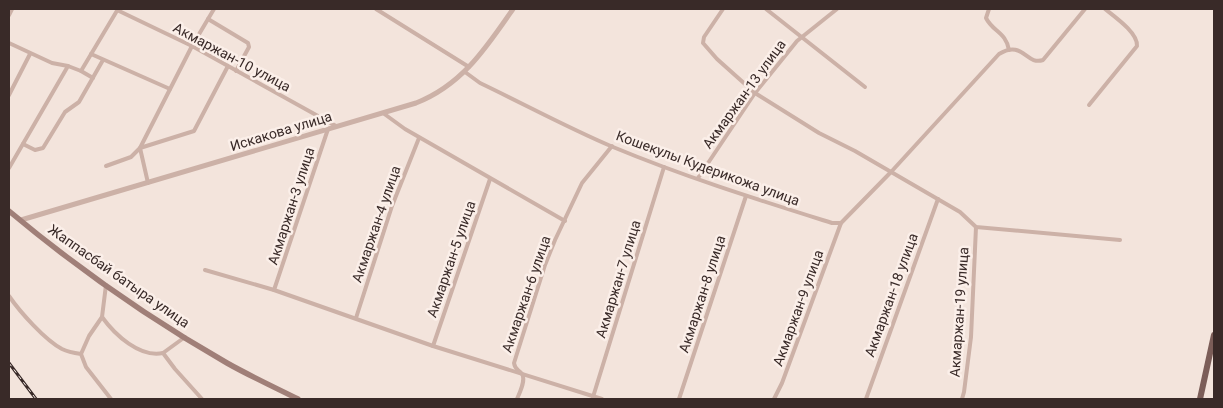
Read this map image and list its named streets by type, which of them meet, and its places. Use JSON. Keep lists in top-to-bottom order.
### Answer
{
  "streets": {
    "main road": ["Жаппасбай батыра улица"],
    "street": [
      "Акмаржан-10 улица",
      "Акмаржан-13 улица",
      "Искакова улица",
      "Кошекулы Кудерикожа улица",
      "Акмаржан-3 улица",
      "Акмаржан-4 улица",
      "Акмаржан-5 улица",
      "Акмаржан-7 улица",
      "Акмаржан-6 улица",
      "Акмаржан-8 улица",
      "Акмаржан-18 улица",
      "Акмаржан-9 улица",
      "Акмаржан-19 улица"
    ]
  },
  "crossings": [
    ["Акмаржан-10 улица", "Искакова улица"],
    ["Акмаржан-13 улица", "Кошекулы Кудерикожа улица"],
    ["Искакова улица", "Кошекулы Кудерикожа улица"],
    ["Искакова улица", "Акмаржан-3 улица"],
    ["Искакова улица", "Жаппасбай батыра улица"],
    ["Кошекулы Кудерикожа улица", "Акмаржан-7 улица"],
    ["Кошекулы Кудерикожа улица", "Акмаржан-6 улица"],
    ["Кошекулы Кудерикожа улица", "Акмаржан-8 улица"],
    ["Кошекулы Кудерикожа улица", "Акмаржан-9 улица"]
  ]
}
